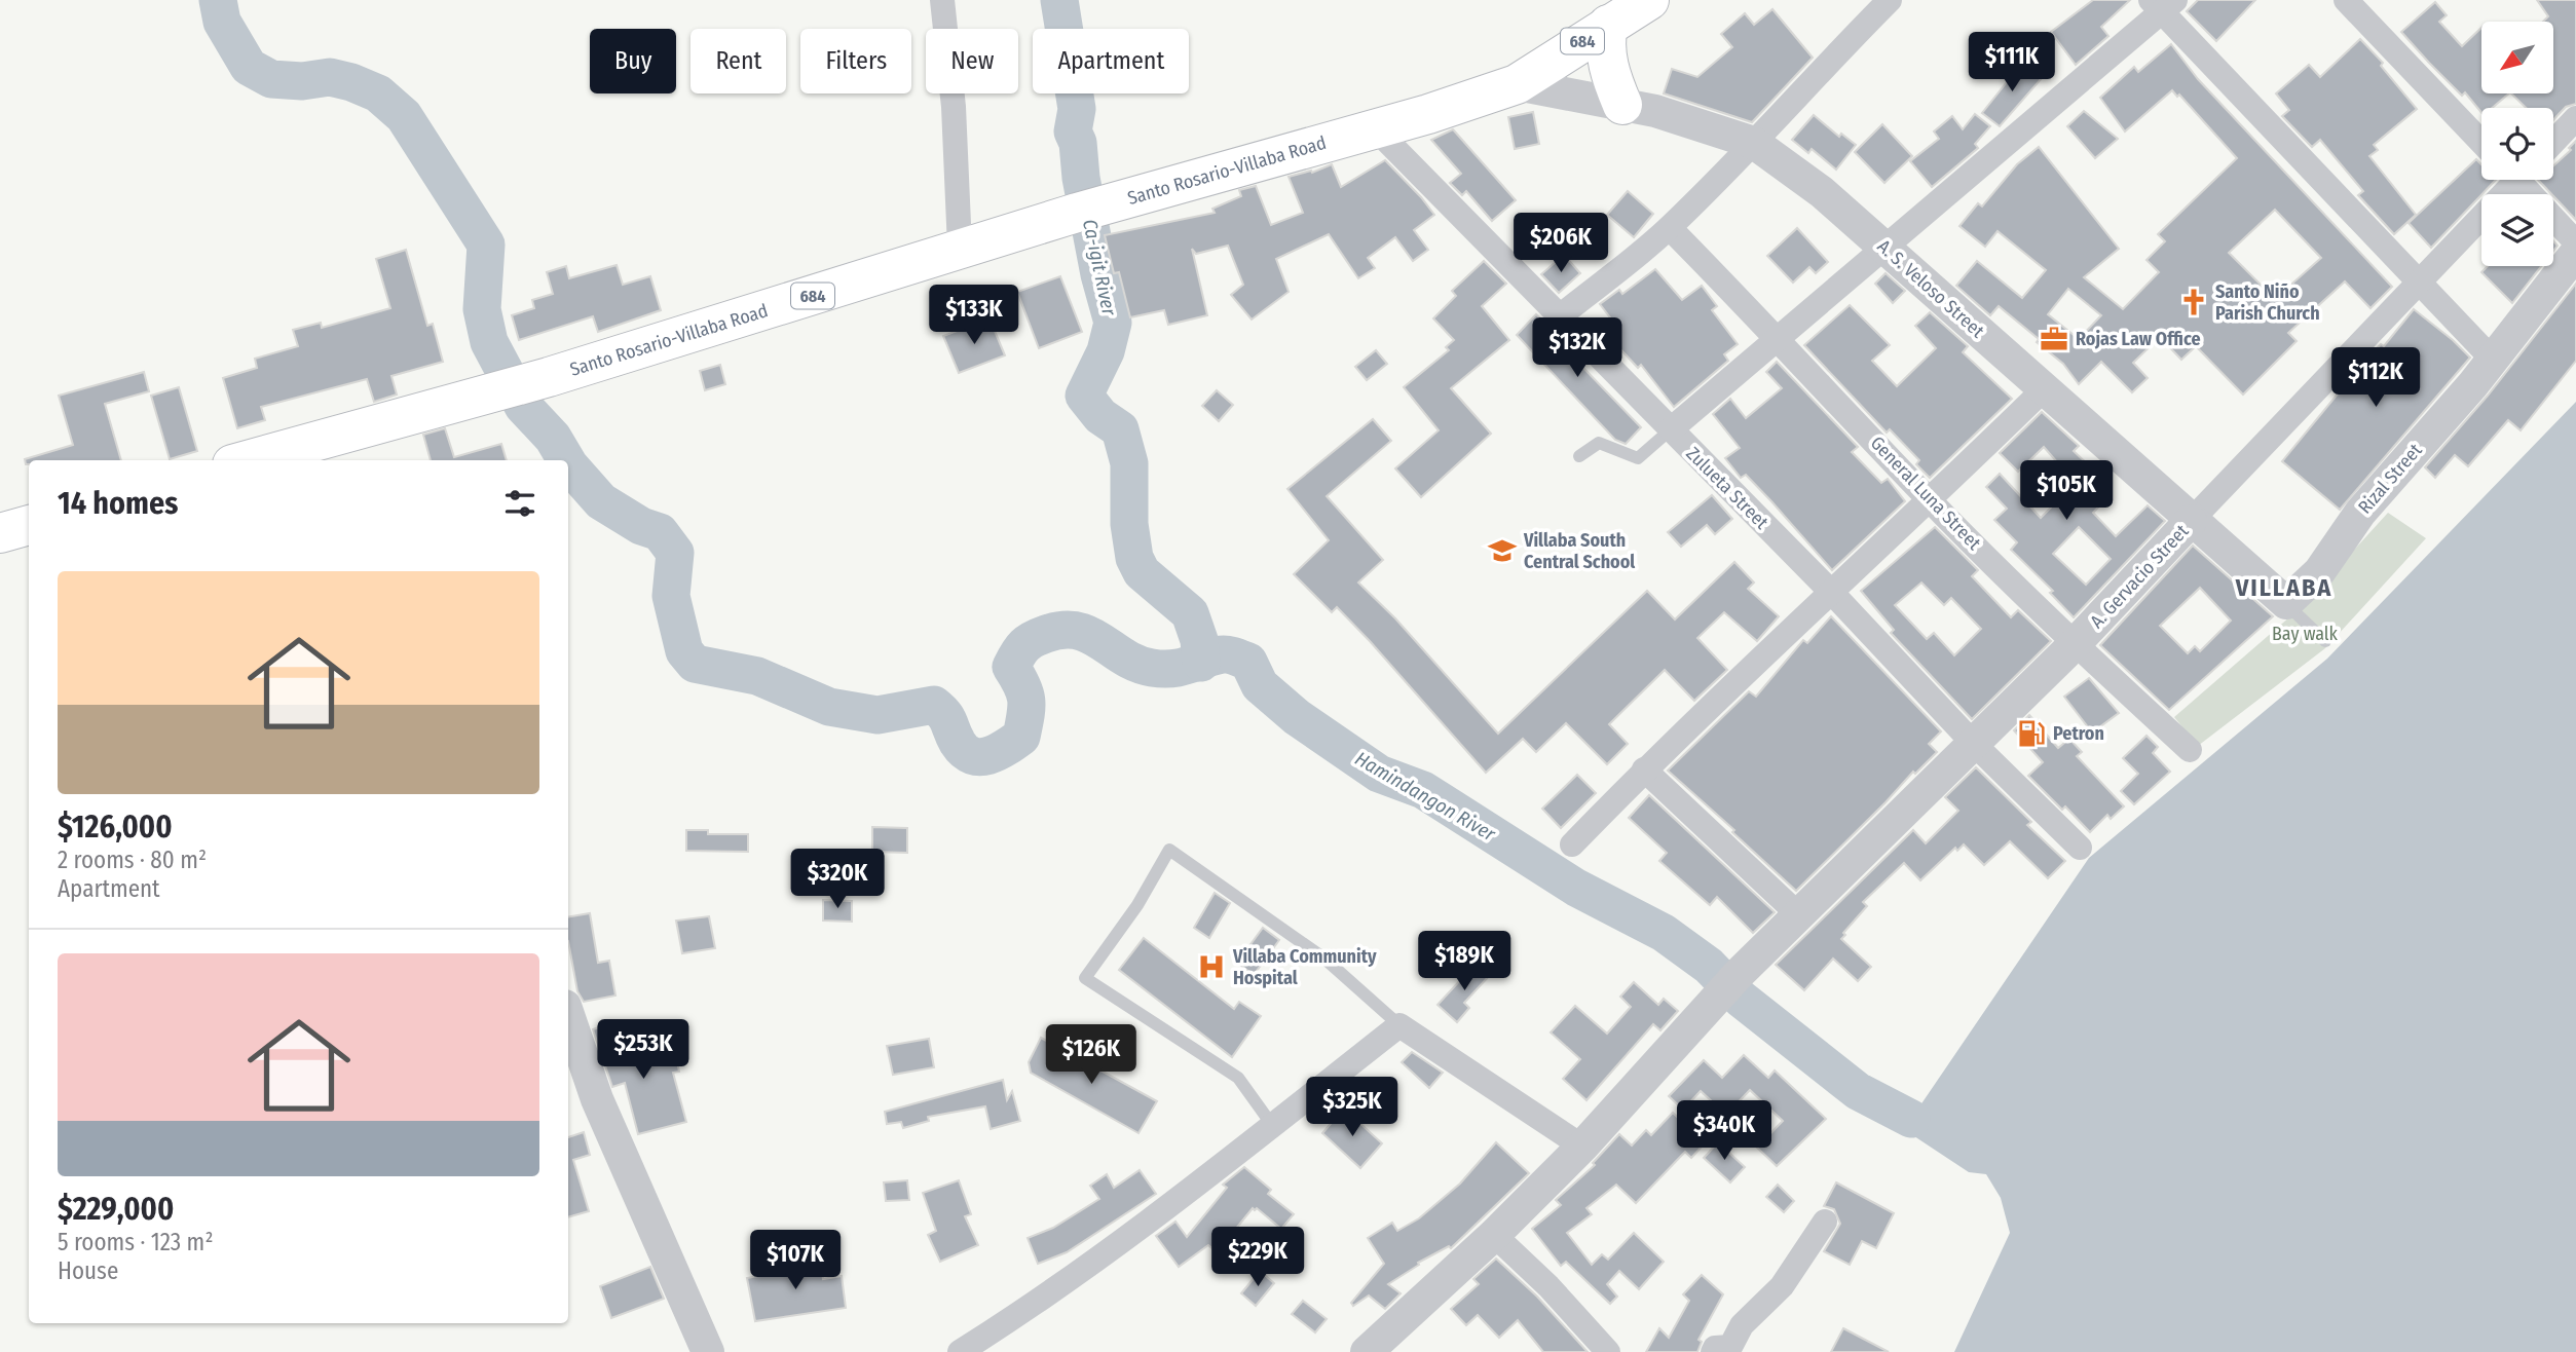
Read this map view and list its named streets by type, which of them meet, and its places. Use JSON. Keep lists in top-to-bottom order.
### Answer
{
  "streets": {
    "main road": ["684", "Santo Rosario-Villaba Road"],
    "street": [
      "A. S. Veloso Street",
      "Rizal Street",
      "Zulueta Street",
      "General Luna Street",
      "A. Gervacio Street"
    ]
  },
  "crossings": [
    ["684", "Santo Rosario-Villaba Road"],
    ["684", "A. S. Veloso Street"],
    ["Santo Rosario-Villaba Road", "A. S. Veloso Street"],
    ["Santo Rosario-Villaba Road", "Zulueta Street"],
    ["A. S. Veloso Street", "Rizal Street"],
    ["A. S. Veloso Street", "A. Gervacio Street"],
    ["Zulueta Street", "A. Gervacio Street"],
    ["General Luna Street", "A. Gervacio Street"]
  ],
  "districts": ["VILLABA"],
  "water": ["Ca-igit River", "Hamindangon River"],
  "parks": ["Bay walk"],
  "places": {
    "church": ["Santo Niño Parish Church"],
    "office": ["Rojas Law Office"],
    "school or university": ["Villaba South Central School"],
    "fuel station": ["Petron"],
    "hospital": ["Villaba Community Hospital"]
  },
  "north": "bottom left",
  "page": {
    "chip": [
      "Buy",
      "Rent",
      "Filters",
      "New",
      "Apartment"
    ],
    "price": [
      "$111K",
      "$206K",
      "$133K",
      "$132K",
      "$112K",
      "$105K",
      "$320K",
      "$189K",
      "$253K",
      "$126K",
      "$325K",
      "$340K",
      "$229K",
      "$107K"
    ],
    "heading": "14 homes",
    "list": [
      {
        "name": "$126,000",
        "note": "2 rooms · 80 m² · Apartment"
      },
      {
        "name": "$229,000",
        "note": "5 rooms · 123 m² · House"
      }
    ]
  }
}
